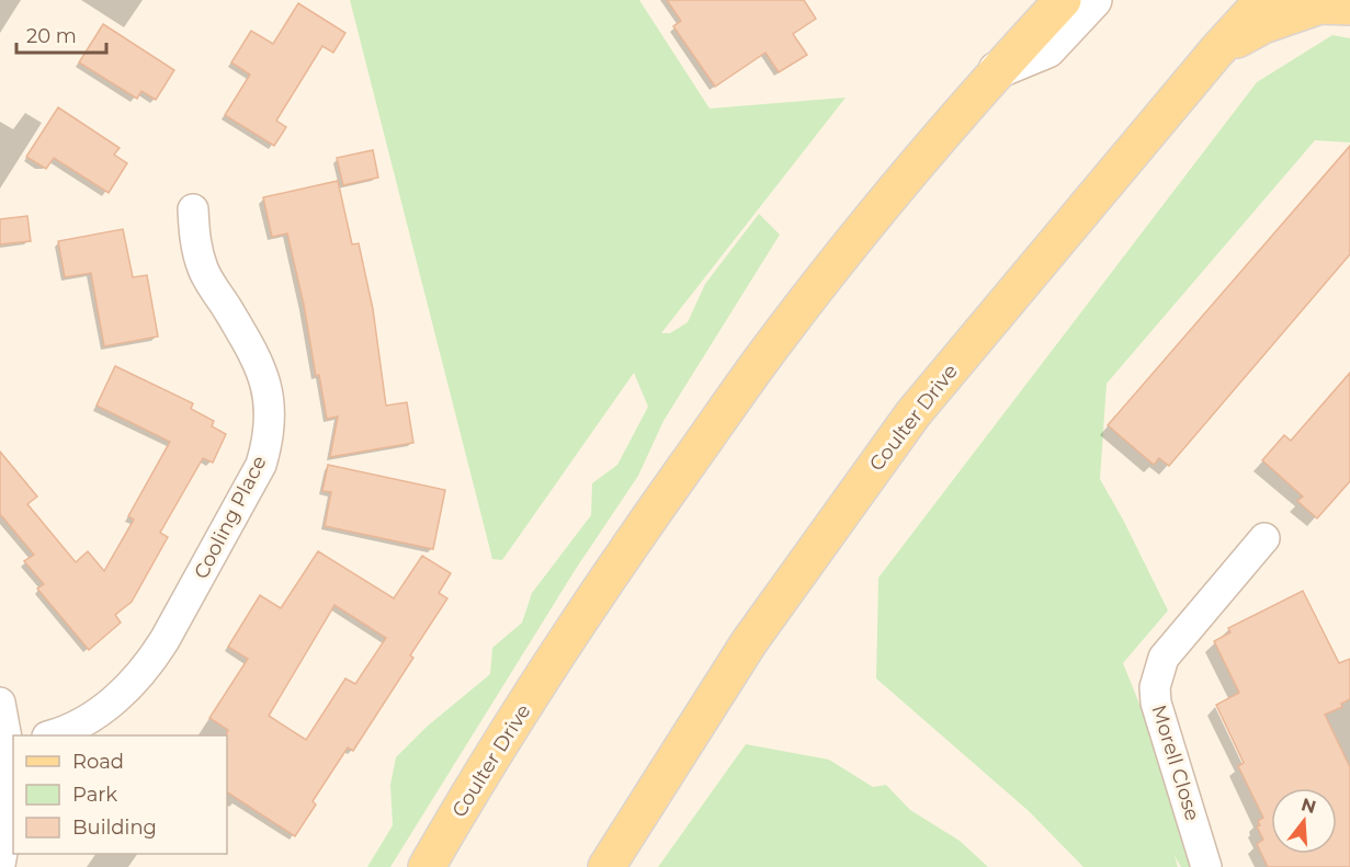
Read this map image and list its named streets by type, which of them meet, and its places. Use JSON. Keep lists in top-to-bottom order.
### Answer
{
  "streets": {
    "main road": ["Coulter Drive"],
    "street": ["Cooling Place", "Morell Close"]
  },
  "legend": ["Road", "Park", "Building"],
  "scale_bar": "20 m",
  "north": "top"
}
